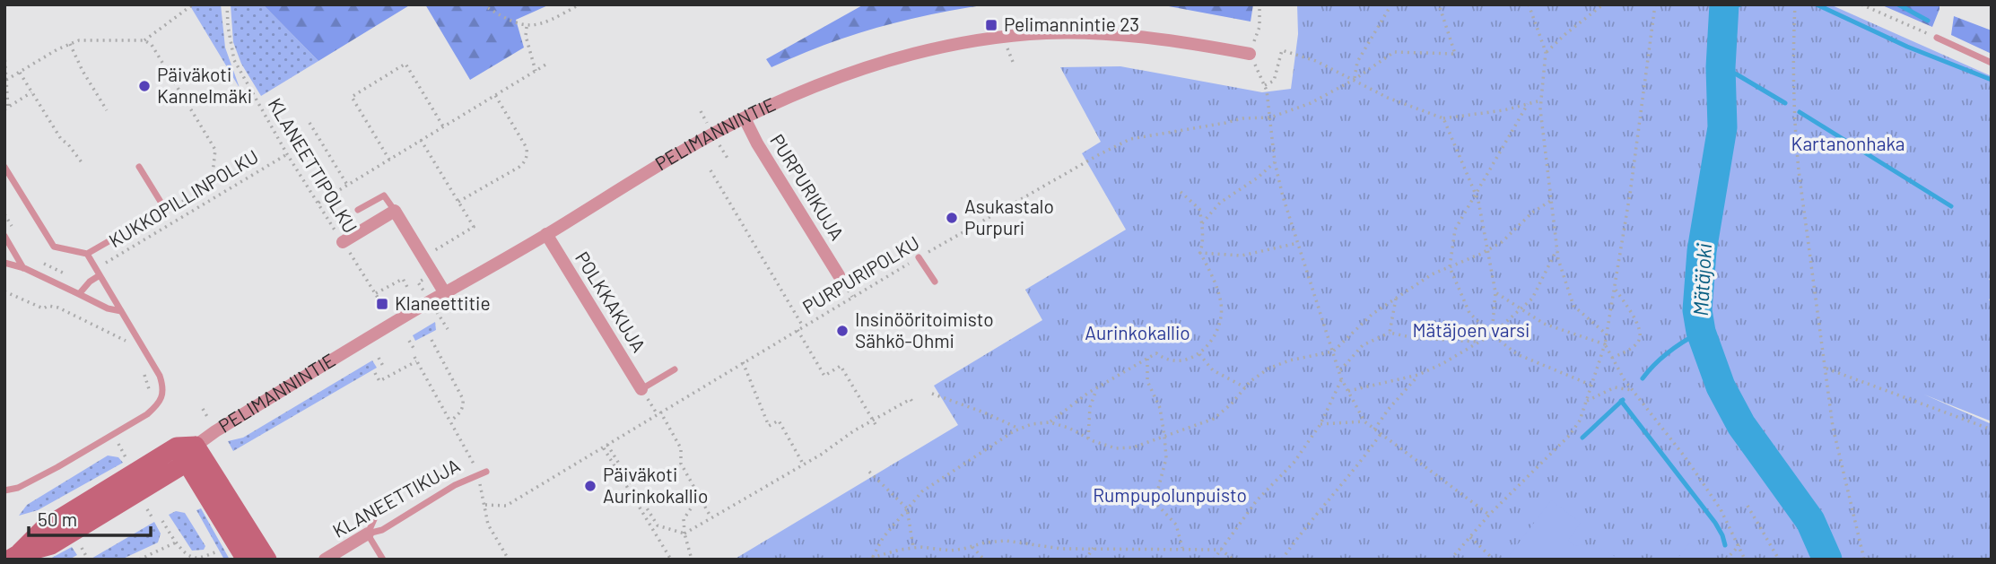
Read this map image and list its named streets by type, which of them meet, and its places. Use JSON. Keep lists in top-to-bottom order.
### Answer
{
  "streets": {
    "street": [
      "PELIMANNINTIE",
      "PURPURIKUJA",
      "POLKKAKUJA",
      "KLANEETTIKUJA"
    ],
    "path": ["KLANEETTIPOLKU", "KUKKOPILLINPOLKU", "PURPURIPOLKU"]
  },
  "crossings": [
    ["PELIMANNINTIE", "PURPURIKUJA"],
    ["PELIMANNINTIE", "POLKKAKUJA"],
    ["KLANEETTIPOLKU", "KUKKOPILLINPOLKU"]
  ],
  "water": ["Mätäjoki"],
  "parks": [
    "Kartanonhaka",
    "Mätäjoen varsi",
    "Aurinkokallio",
    "Rumpupolunpuisto"
  ],
  "places": {
    "transit": ["Pelimannintie 23", "Klaneettitie"],
    "other": [
      "Päiväkoti Kannelmäki",
      "Asukastalo Purpuri",
      "Insinööritoimisto Sähkö-Ohmi",
      "Päiväkoti Aurinkokallio"
    ]
  },
  "scale_bar": "50 m"
}
